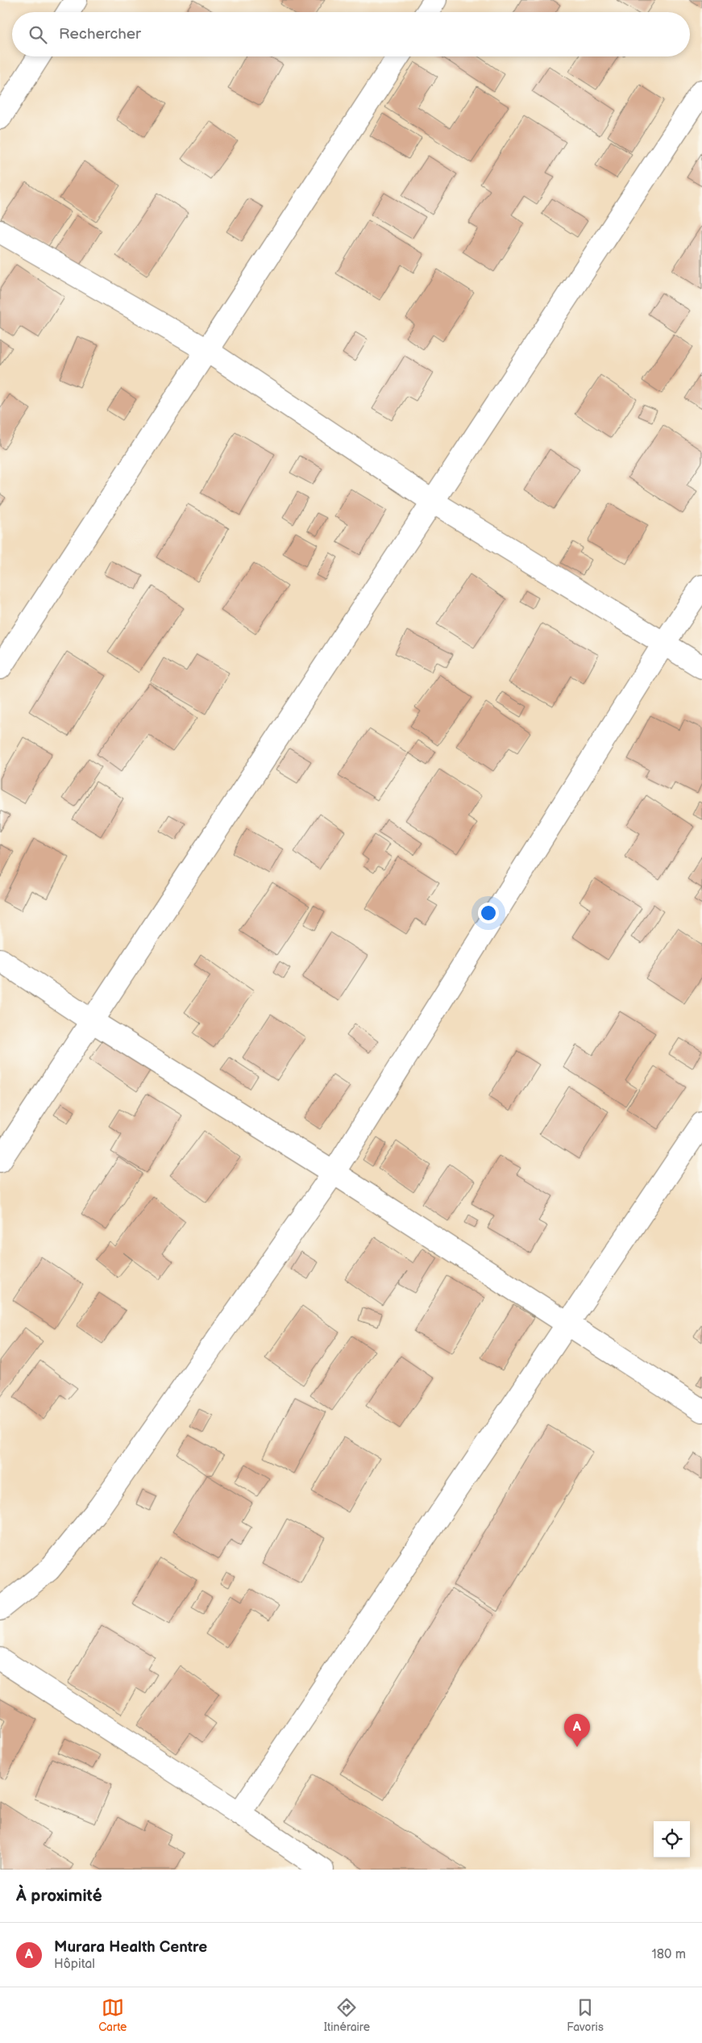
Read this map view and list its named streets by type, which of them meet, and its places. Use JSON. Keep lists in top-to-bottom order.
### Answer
{
  "page": {
    "search": "Rechercher",
    "pins": "A",
    "heading": "À proximité",
    "list": [
      {
        "mark": "A",
        "name": "Murara Health Centre",
        "note": "Hôpital",
        "value": "180 m"
      }
    ],
    "nav": ["Carte", "Itinéraire", "Favoris"]
  }
}
